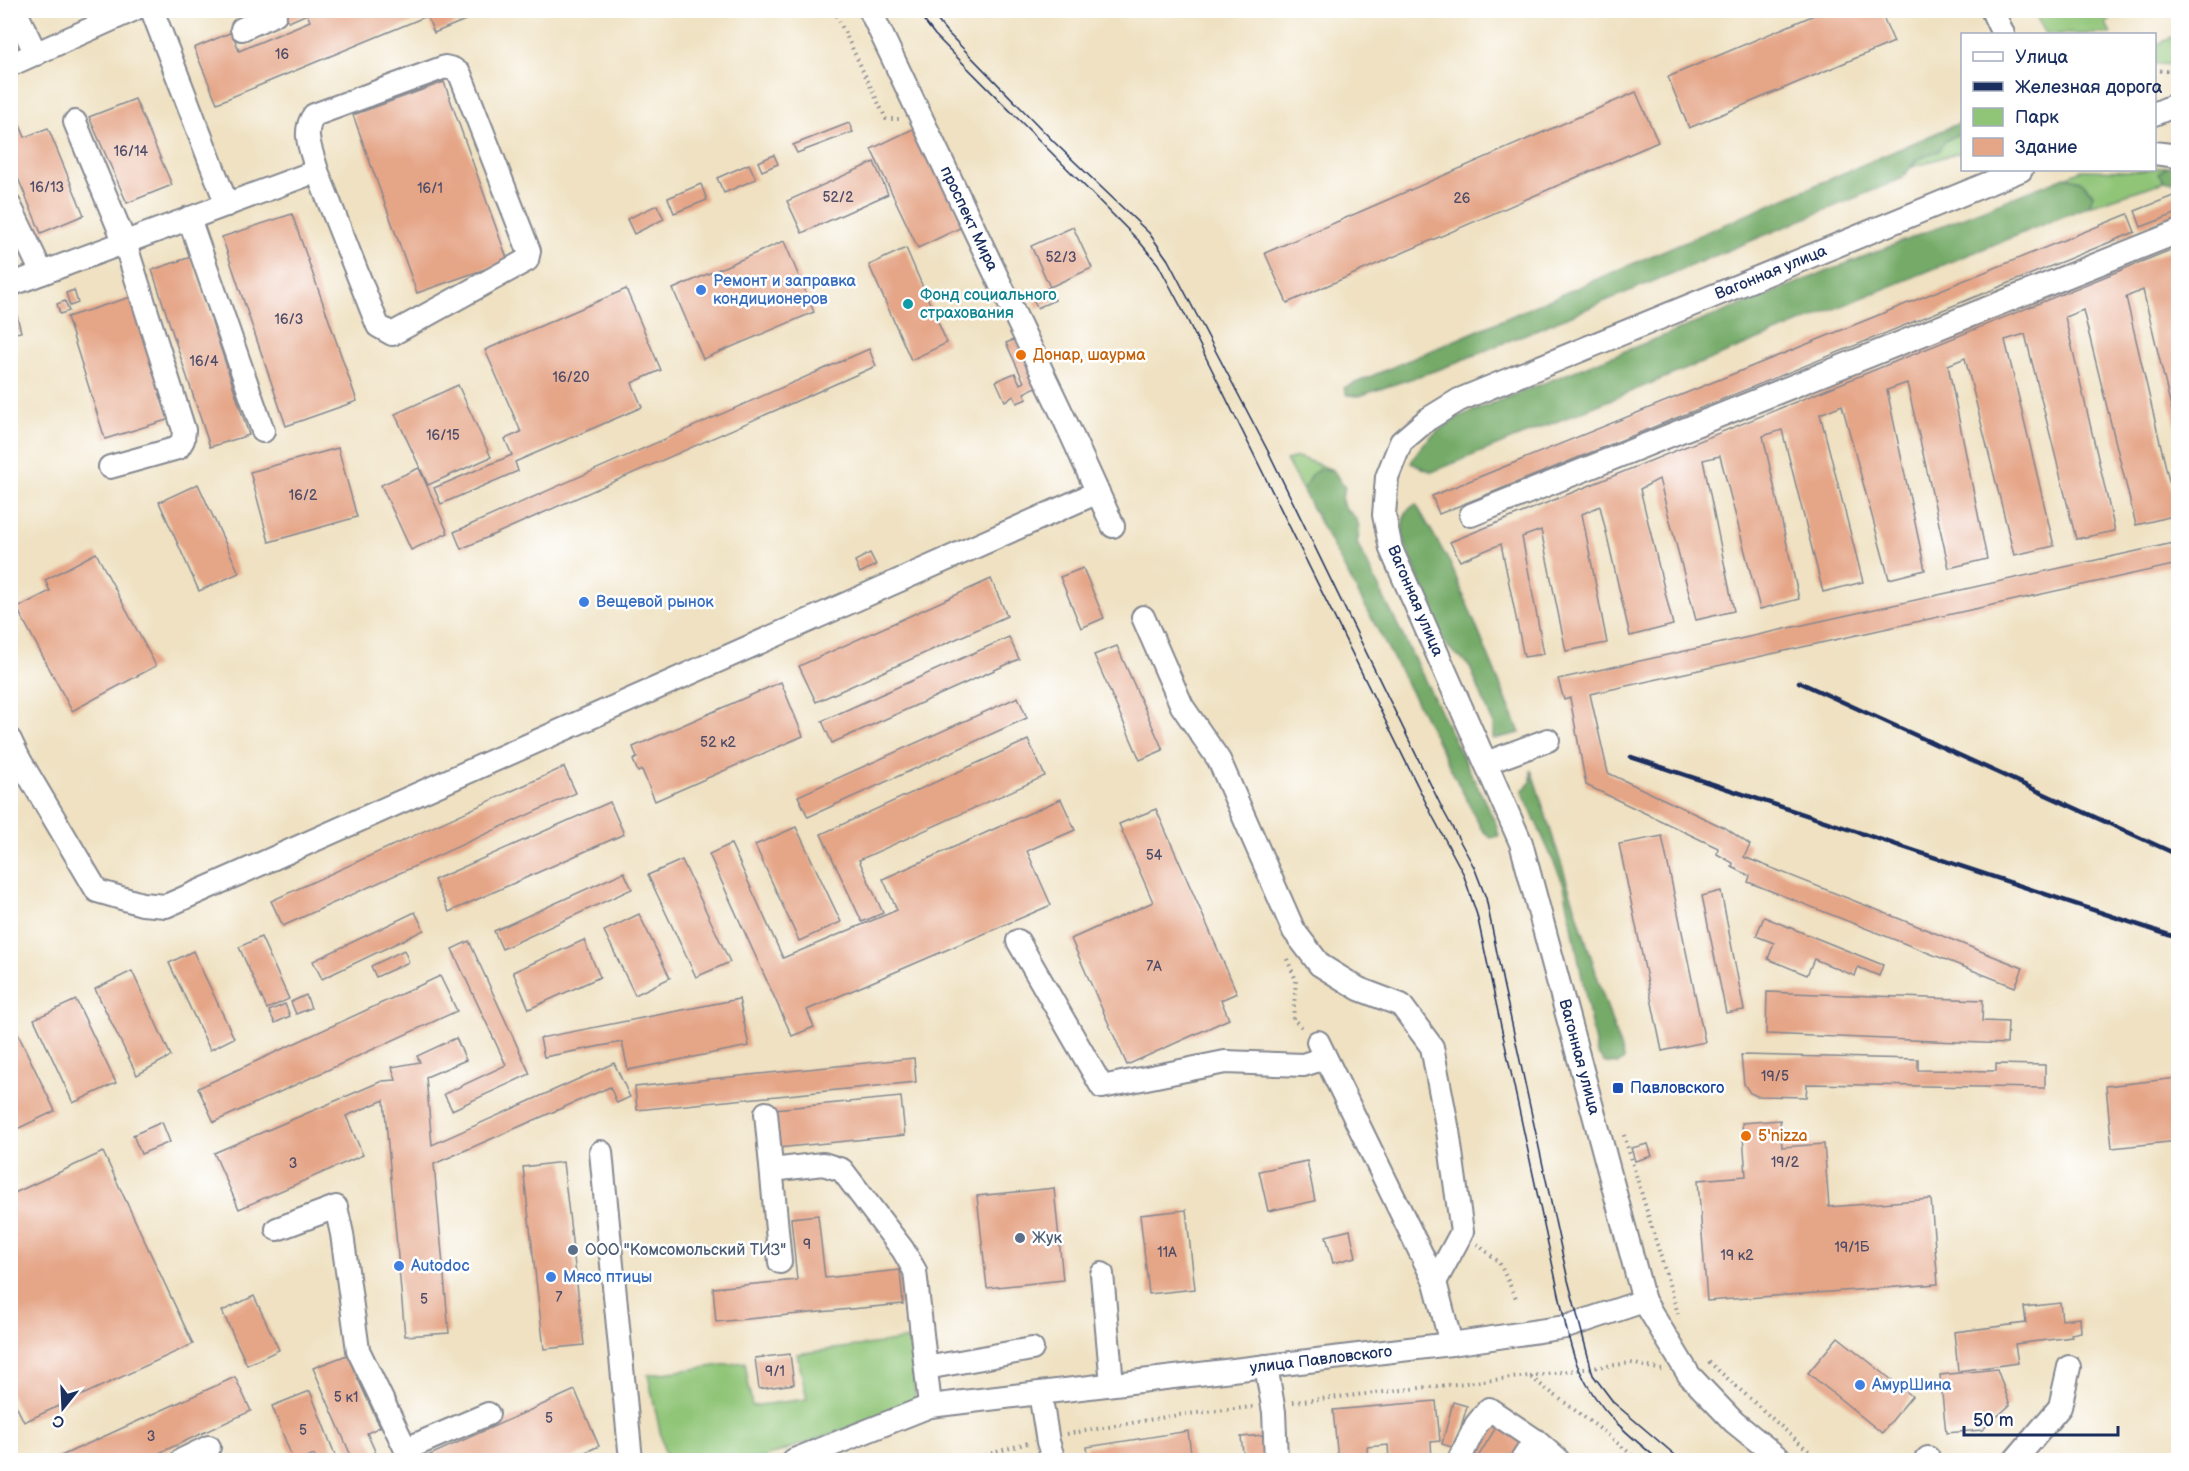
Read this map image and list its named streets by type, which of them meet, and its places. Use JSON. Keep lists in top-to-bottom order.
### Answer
{
  "streets": {
    "street": ["проспект Мира", "Вагонная улица", "улица Павловского"]
  },
  "crossings": [
    ["Вагонная улица", "улица Павловского"]
  ],
  "places": {
    "other": [
      "Ремонт и заправка кондиционеров",
      "Фонд социального страхования",
      "Донар, шаурма",
      "Вещевой рынок",
      "5'nizza",
      "Жук",
      "ООО \"Комсомольский ТИЗ\"",
      "Autodoc",
      "Мясо птицы",
      "АмурШина"
    ],
    "transit": ["Павловского"]
  },
  "house_numbers": [
    "16",
    "16/14",
    "16/13",
    "16/1",
    "52/2",
    "26",
    "52/3",
    "16/3",
    "16/4",
    "16/20",
    "16/15",
    "16/2",
    "52 к2",
    "54",
    "7А",
    "19/5",
    "19/2",
    "3",
    "9",
    "19/1Б",
    "11А",
    "19 к2",
    "7",
    "5",
    "9/1",
    "5 к1",
    "5",
    "5",
    "3"
  ],
  "legend": [
    "Улица",
    "Железная дорога",
    "Парк",
    "Здание"
  ],
  "scale_bar": "50 m",
  "north": "bottom"
}
